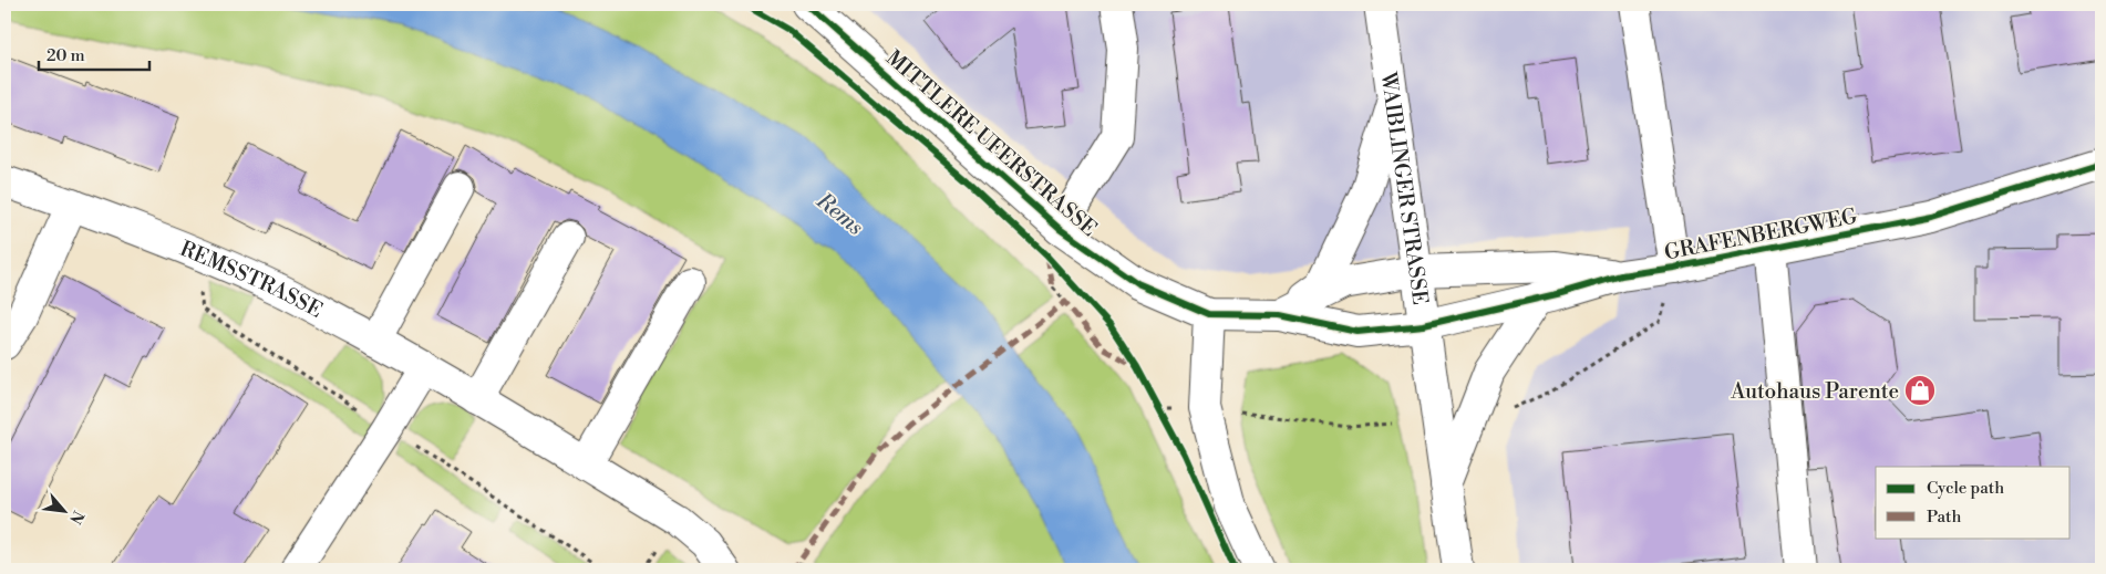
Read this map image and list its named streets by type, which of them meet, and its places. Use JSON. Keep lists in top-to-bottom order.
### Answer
{
  "streets": {
    "street": [
      "MITTLERE UFERSTRASSE",
      "WAIBLINGER STRASSE",
      "GRAFENBERGWEG",
      "REMSSTRASSE"
    ]
  },
  "crossings": [
    ["MITTLERE UFERSTRASSE", "WAIBLINGER STRASSE"],
    ["MITTLERE UFERSTRASSE", "GRAFENBERGWEG"],
    ["WAIBLINGER STRASSE", "GRAFENBERGWEG"]
  ],
  "water": ["Rems"],
  "places": {
    "shop": ["Autohaus Parente"]
  },
  "legend": ["Cycle path", "Path"],
  "scale_bar": "20 m",
  "north": "bottom right"
}
